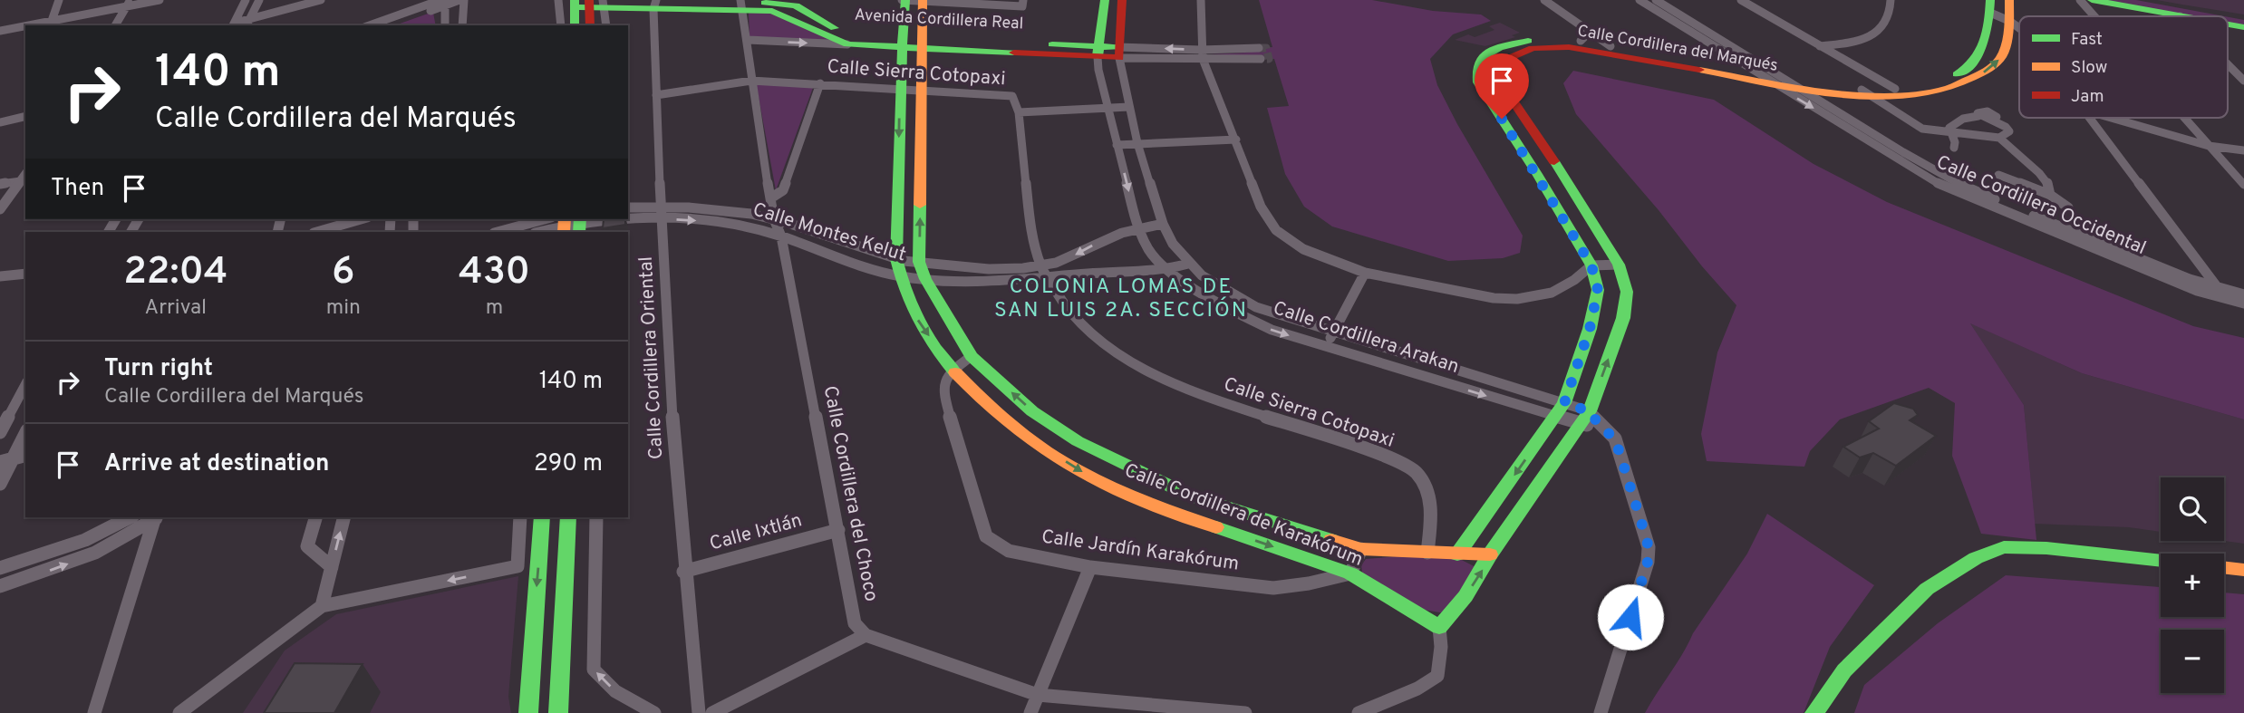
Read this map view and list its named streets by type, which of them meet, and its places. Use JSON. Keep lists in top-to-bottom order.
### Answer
{
  "streets": {
    "main road": [
      "Avenida Cordillera Real",
      "Calle Cordillera del Marqués",
      "Calle Cordillera Arakan",
      "Calle Cordillera de Karakórum"
    ],
    "street": [
      "Calle Sierra Cotopaxi",
      "Calle Cordillera Occidental",
      "Calle Montes Kelut",
      "Calle Cordillera Oriental",
      "Calle Cordillera del Choco",
      "Calle Ixtlán",
      "Calle Jardín Karakórum"
    ]
  },
  "crossings": [
    ["Avenida Cordillera Real", "Calle Cordillera Arakan"],
    ["Avenida Cordillera Real", "Calle Cordillera Oriental"],
    ["Avenida Cordillera Real", "Calle Cordillera del Choco"],
    ["Avenida Cordillera Real", "Calle Cordillera de Karakórum"],
    ["Calle Cordillera del Marqués", "Calle Cordillera Occidental"],
    ["Calle Sierra Cotopaxi", "Calle Montes Kelut"],
    ["Calle Sierra Cotopaxi", "Calle Cordillera Oriental"],
    ["Calle Sierra Cotopaxi", "Calle Cordillera del Choco"],
    ["Calle Sierra Cotopaxi", "Calle Cordillera de Karakórum"],
    ["Calle Montes Kelut", "Calle Cordillera Arakan"],
    ["Calle Montes Kelut", "Calle Cordillera Oriental"],
    ["Calle Montes Kelut", "Calle Cordillera del Choco"],
    ["Calle Montes Kelut", "Calle Cordillera de Karakórum"],
    ["Calle Cordillera Oriental", "Calle Ixtlán"],
    ["Calle Cordillera del Choco", "Calle Ixtlán"],
    ["Calle Cordillera de Karakórum", "Calle Jardín Karakórum"]
  ],
  "districts": ["COLONIA LOMAS DE SAN LUIS 2A. SECCIÓN"],
  "legend": ["Fast", "Slow", "Jam"],
  "page": {
    "turn": ["140 m", "Calle Cordillera del Marqués"],
    "then": "Then",
    "eta": [
      "22:04",
      "Arrival",
      "6",
      "min",
      "430",
      "m"
    ],
    "list": [
      {
        "name": "Turn right",
        "note": "Calle Cordillera del Marqués",
        "value": "140 m"
      },
      {
        "name": "Arrive at destination",
        "value": "290 m"
      }
    ],
    "map_buttons": ["+", "−"]
  }
}
